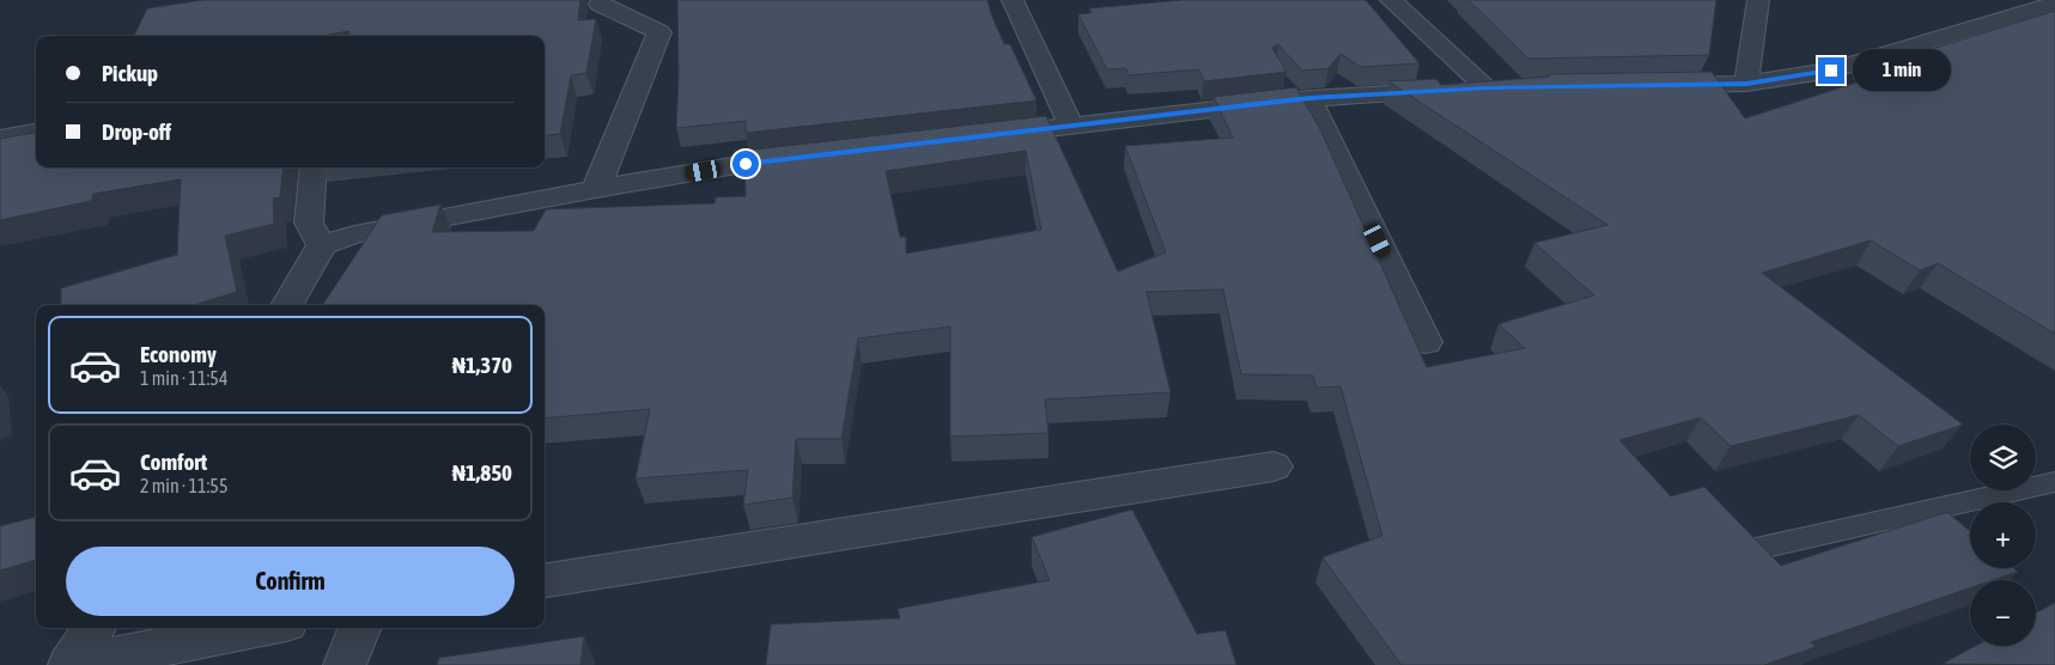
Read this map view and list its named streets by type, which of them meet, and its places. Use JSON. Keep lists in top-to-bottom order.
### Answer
{
  "page": {
    "banner": ["Pickup", "Drop-off"],
    "bubble": "1 min",
    "list": [
      {
        "name": "Economy",
        "note": "1 min · 11:54",
        "value": "₦1,370"
      },
      {
        "name": "Comfort",
        "note": "2 min · 11:55",
        "value": "₦1,850"
      }
    ],
    "map_buttons": ["+", "−"],
    "buttons": "Confirm"
  }
}
